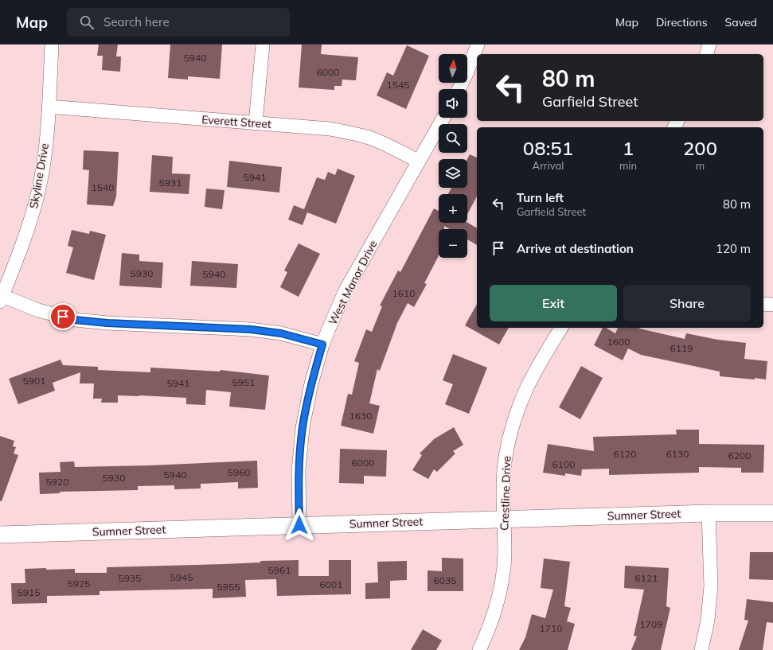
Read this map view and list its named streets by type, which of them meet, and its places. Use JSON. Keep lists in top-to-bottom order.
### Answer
{
  "streets": {
    "street": [
      "Everett Street",
      "Skyline Drive",
      "West Manor Drive",
      "Crestline Drive",
      "Sumner Street"
    ]
  },
  "crossings": [
    ["Everett Street", "Skyline Drive"],
    ["Everett Street", "West Manor Drive"],
    ["West Manor Drive", "Sumner Street"],
    ["Crestline Drive", "Sumner Street"]
  ],
  "house_numbers": [
    "5940",
    "6000",
    "1545",
    "5941",
    "5931",
    "1540",
    "5930",
    "5940",
    "1610",
    "1600",
    "6119",
    "5901",
    "5951",
    "5941",
    "1630",
    "6120",
    "6130",
    "6200",
    "6000",
    "6100",
    "5960",
    "5940",
    "5930",
    "5920",
    "5961",
    "5945",
    "5935",
    "6121",
    "6035",
    "5925",
    "6001",
    "5955",
    "5915",
    "1709",
    "1710"
  ],
  "north": "top",
  "page": {
    "header": "Map",
    "search": "Search here",
    "nav": ["Map", "Directions", "Saved"],
    "map_buttons": ["+", "−"],
    "turn": ["80 m", "Garfield Street"],
    "eta": [
      "08:51",
      "Arrival",
      "1",
      "min",
      "200",
      "m"
    ],
    "list": [
      {
        "name": "Turn left",
        "note": "Garfield Street",
        "value": "80 m"
      },
      {
        "name": "Arrive at destination",
        "value": "120 m"
      }
    ],
    "buttons": ["Exit", "Share"]
  }
}
